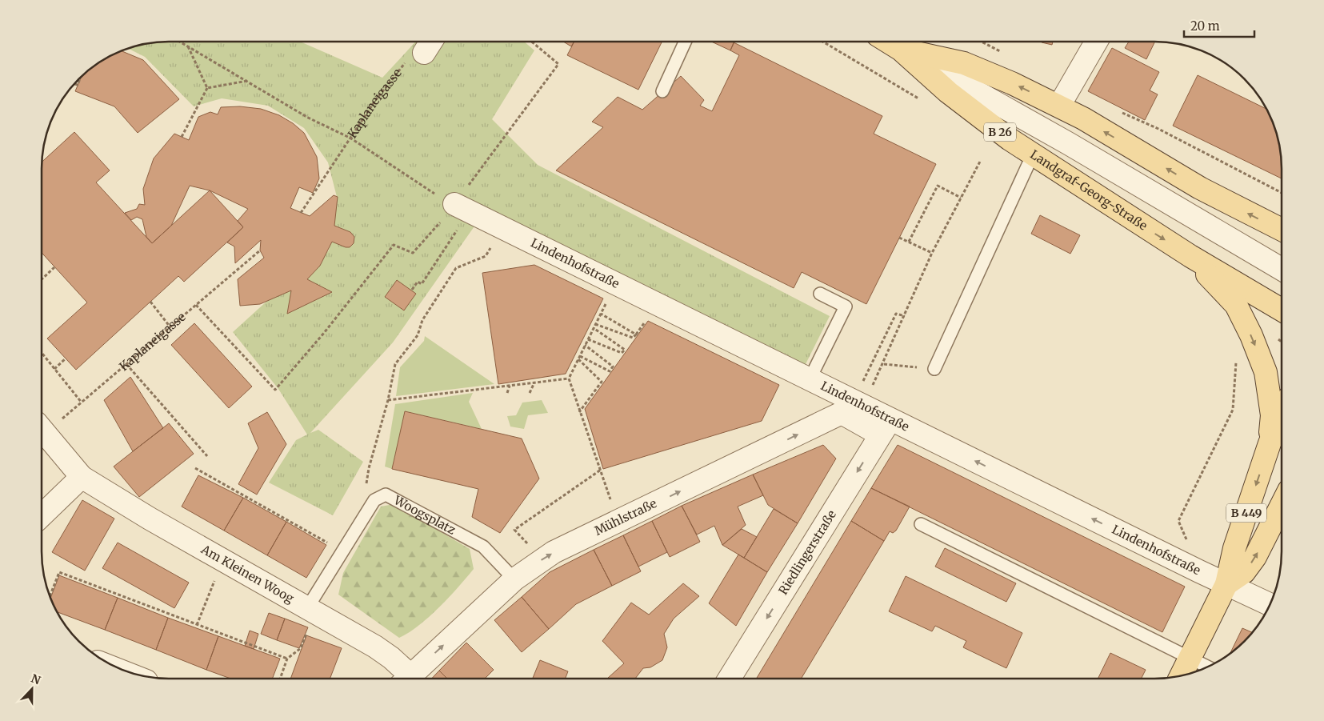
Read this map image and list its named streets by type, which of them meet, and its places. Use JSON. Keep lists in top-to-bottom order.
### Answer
{
  "streets": {
    "main road": ["B 26", "Landgraf-Georg-Straße", "B 449"],
    "street": [
      "Lindenhofstraße",
      "Mühlstraße",
      "Riedlingerstraße",
      "Am Kleinen Woog"
    ],
    "lane": ["Woogsplatz"],
    "path": ["Kaplaneigasse"]
  },
  "crossings": [
    ["Lindenhofstraße", "B 449"],
    ["Lindenhofstraße", "Mühlstraße"],
    ["Lindenhofstraße", "Riedlingerstraße"],
    ["Woogsplatz", "Mühlstraße"],
    ["Woogsplatz", "Am Kleinen Woog"],
    ["Mühlstraße", "Riedlingerstraße"]
  ],
  "one_way": ["Lindenhofstraße", "Mühlstraße", "Riedlingerstraße"],
  "scale_bar": "20 m",
  "north": "top"
}
